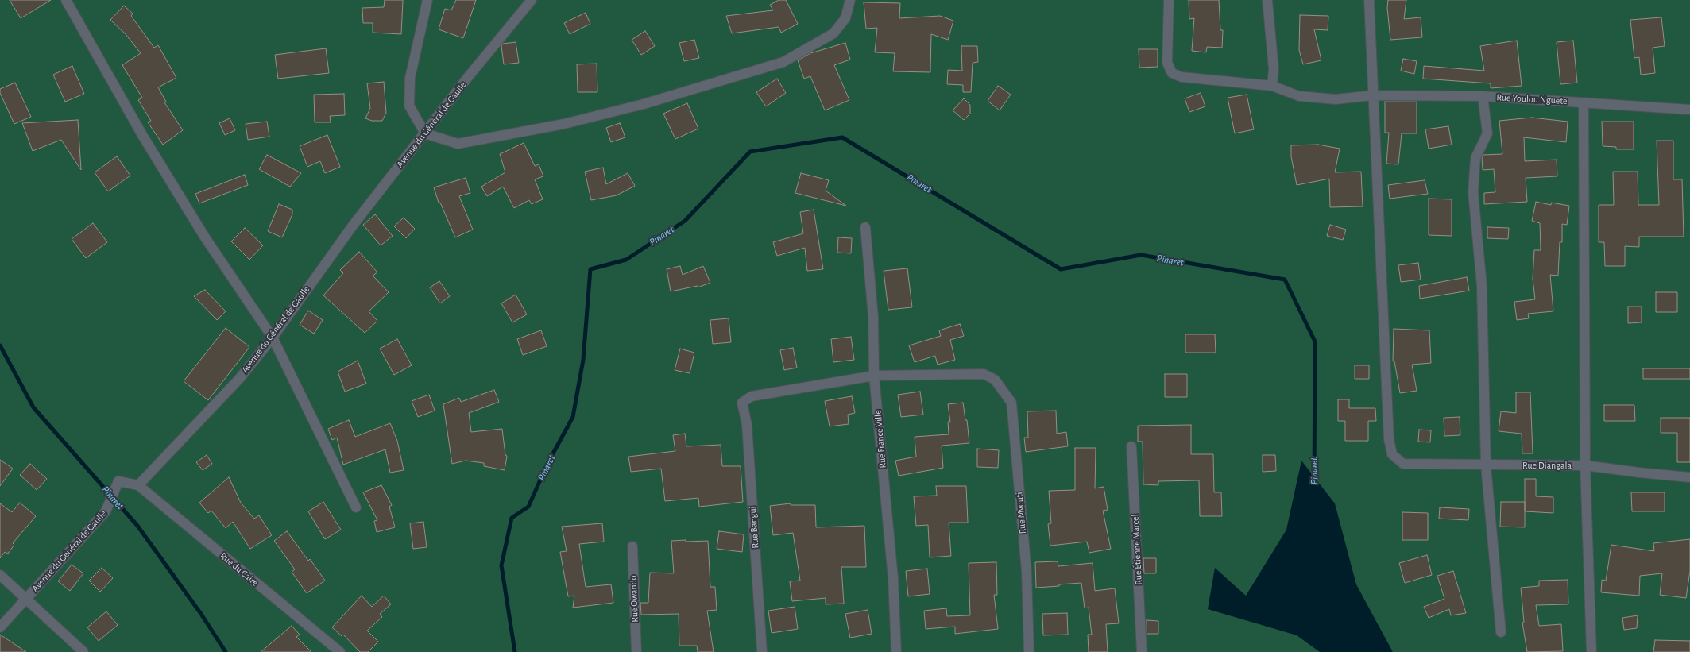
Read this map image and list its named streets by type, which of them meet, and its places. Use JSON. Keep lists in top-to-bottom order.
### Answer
{
  "streets": {
    "street": [
      "Rue Youlou Nguete",
      "Avenue du Général de Gaulle",
      "Rue France Ville",
      "Rue Diangala",
      "Rue Mvouti",
      "Rue Bangui",
      "Rue Étienne Marcel",
      "Rue du Caire",
      "Rue Owando"
    ]
  },
  "crossings": [
    ["Rue Youlou Nguete", "Rue Diangala"],
    ["Avenue du Général de Gaulle", "Rue du Caire"],
    ["Rue France Ville", "Rue Mvouti"],
    ["Rue France Ville", "Rue Bangui"],
    ["Rue Mvouti", "Rue Bangui"]
  ],
  "water": ["Pinaret"]
}
